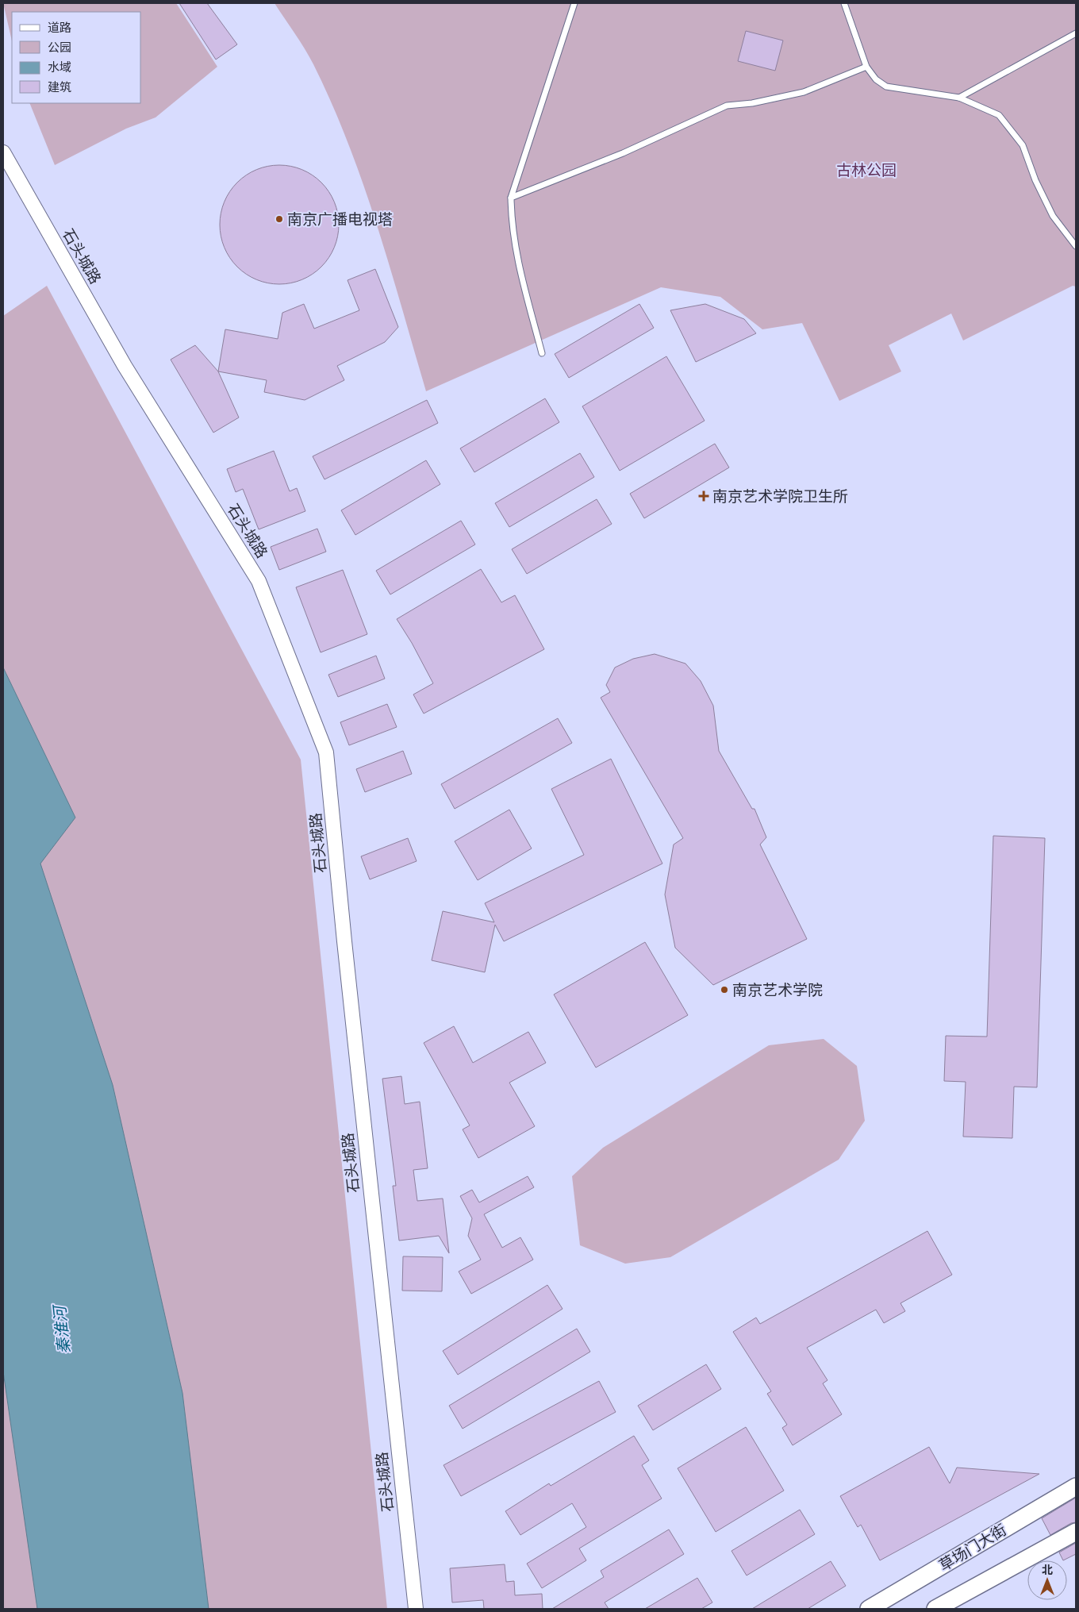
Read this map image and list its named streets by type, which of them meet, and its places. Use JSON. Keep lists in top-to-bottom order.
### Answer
{
  "streets": {
    "main road": ["草场门大街"],
    "street": ["石头城路"]
  },
  "water": ["秦淮河"],
  "parks": ["古林公园"],
  "places": {
    "other": ["南京广播电视塔", "南京艺术学院"],
    "health": ["南京艺术学院卫生所"]
  },
  "legend": [
    "道路",
    "公园",
    "水域",
    "建筑"
  ],
  "north": "top"
}
